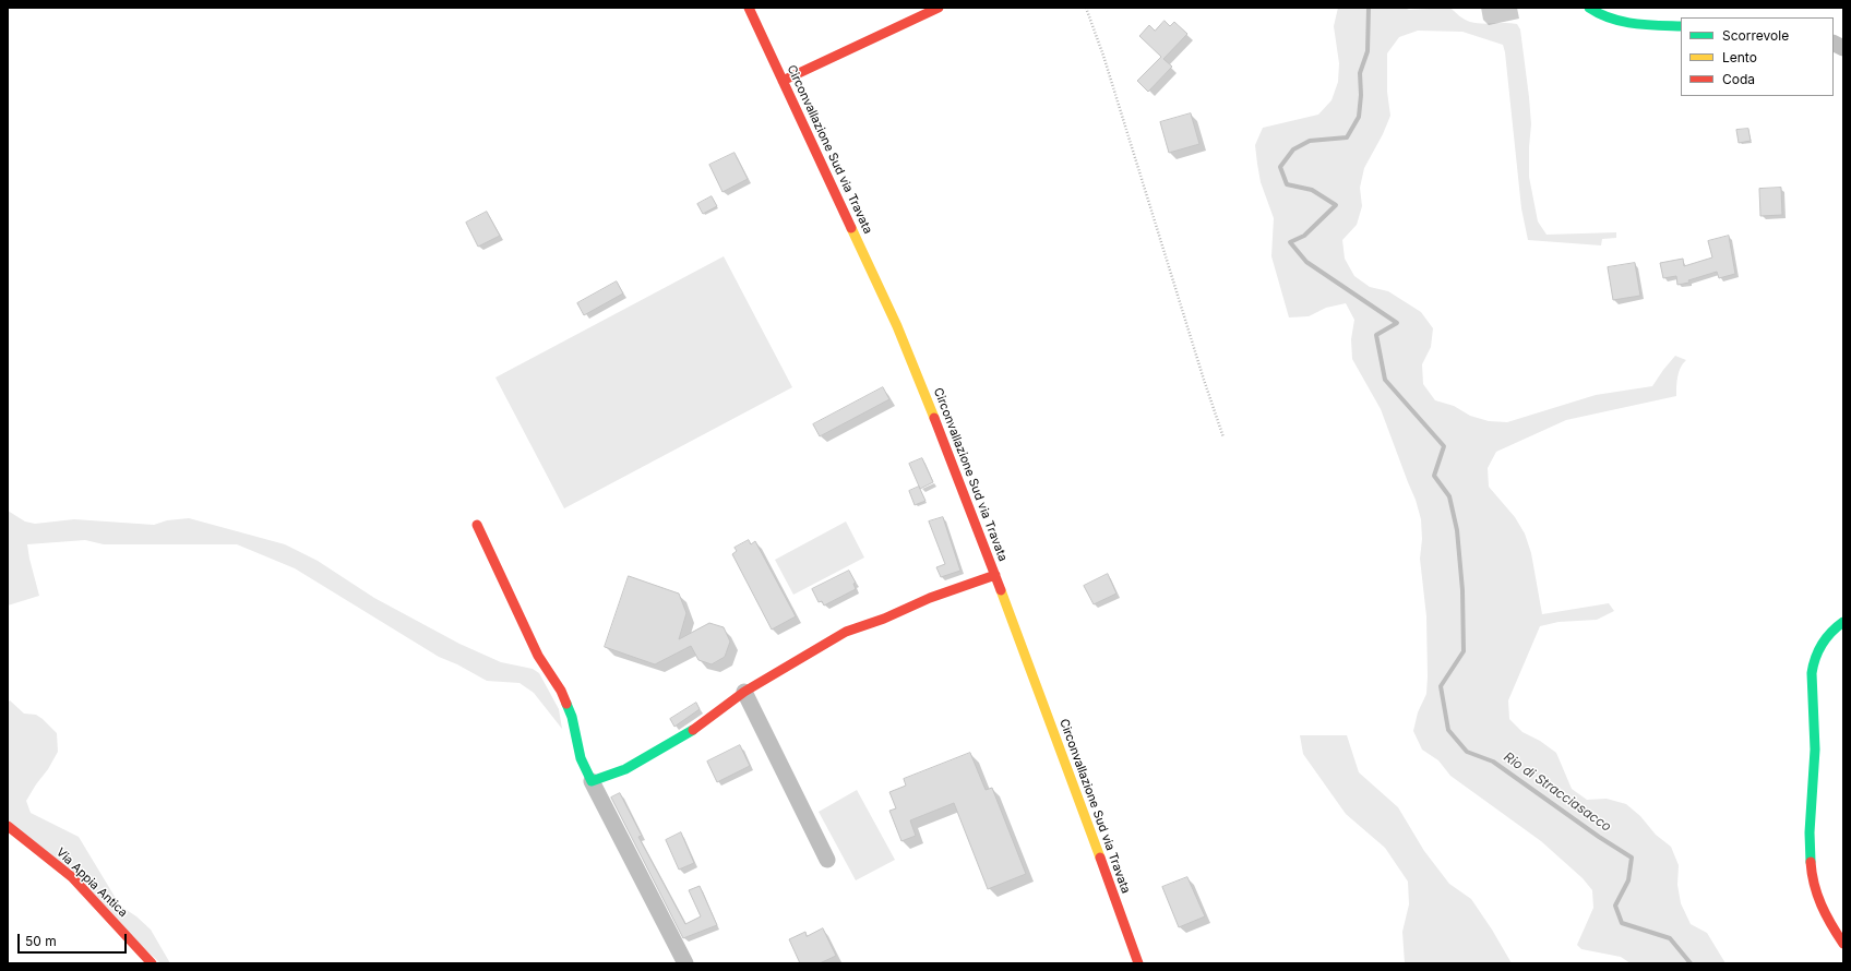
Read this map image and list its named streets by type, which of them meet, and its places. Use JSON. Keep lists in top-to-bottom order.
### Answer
{
  "streets": {
    "street": ["Circonvallazione Sud via Travata", "Via Appia Antica"]
  },
  "water": ["Rio di Stracciasacco"],
  "legend": ["Scorrevole", "Lento", "Coda"],
  "scale_bar": "50 m"
}
